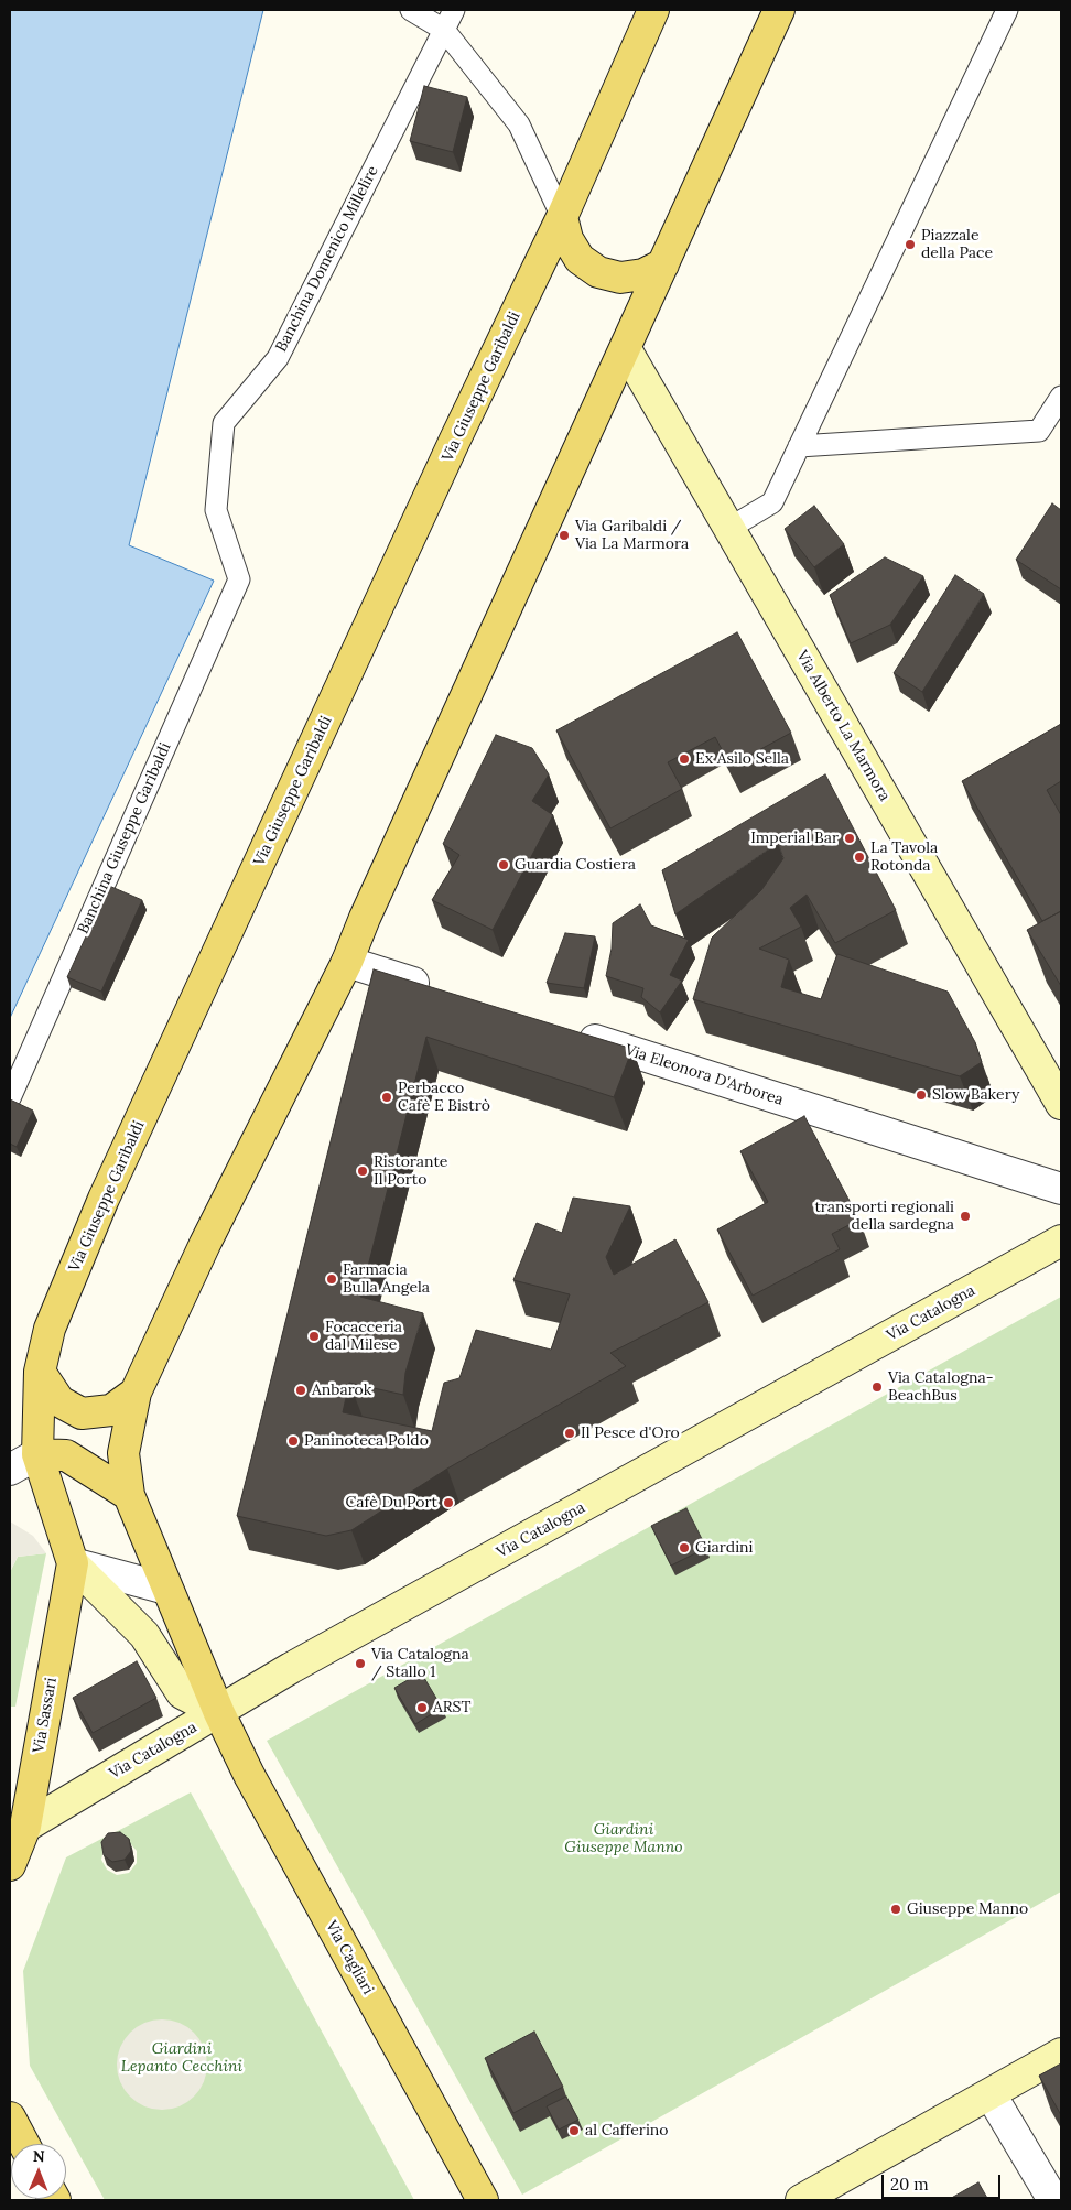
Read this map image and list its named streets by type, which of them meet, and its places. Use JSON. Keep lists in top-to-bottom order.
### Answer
{
  "streets": {
    "main road": [
      "Via Giuseppe Garibaldi",
      "Via Alberto La Marmora",
      "Via Catalogna",
      "Via Sassari",
      "Via Cagliari"
    ],
    "street": ["Via Eleonora D'Arborea"],
    "lane": ["Banchina Domenico Millelire", "Banchina Giuseppe Garibaldi"]
  },
  "crossings": [
    ["Banchina Domenico Millelire", "Banchina Giuseppe Garibaldi"],
    ["Via Giuseppe Garibaldi", "Via Catalogna"],
    ["Via Giuseppe Garibaldi", "Via Sassari"],
    ["Via Giuseppe Garibaldi", "Via Cagliari"],
    ["Via Catalogna", "Via Sassari"],
    ["Via Catalogna", "Via Cagliari"]
  ],
  "parks": ["Giardini Giuseppe Manno", "Giardini Lepanto Cecchini"],
  "places": [
    "Piazzale della Pace",
    "Via Garibaldi / Via La Marmora",
    "Ex Asilo Sella",
    "Imperial Bar",
    "La Tavola Rotonda",
    "Guardia Costiera",
    "Slow Bakery",
    "Perbacco Cafè E Bistrò",
    "Ristorante Il Porto",
    "transporti regionali della sardegna",
    "Farmacia Bulla Angela",
    "Focacceria dal Milese",
    "Via Catalogna- BeachBus",
    "Anbarok",
    "Il Pesce d'Oro",
    "Paninoteca Poldo",
    "Cafè Du Port",
    "Giardini",
    "Via Catalogna / Stallo 1",
    "ARST",
    "Giuseppe Manno",
    "al Cafferino"
  ],
  "scale_bar": "20 m",
  "north": "top"
}
